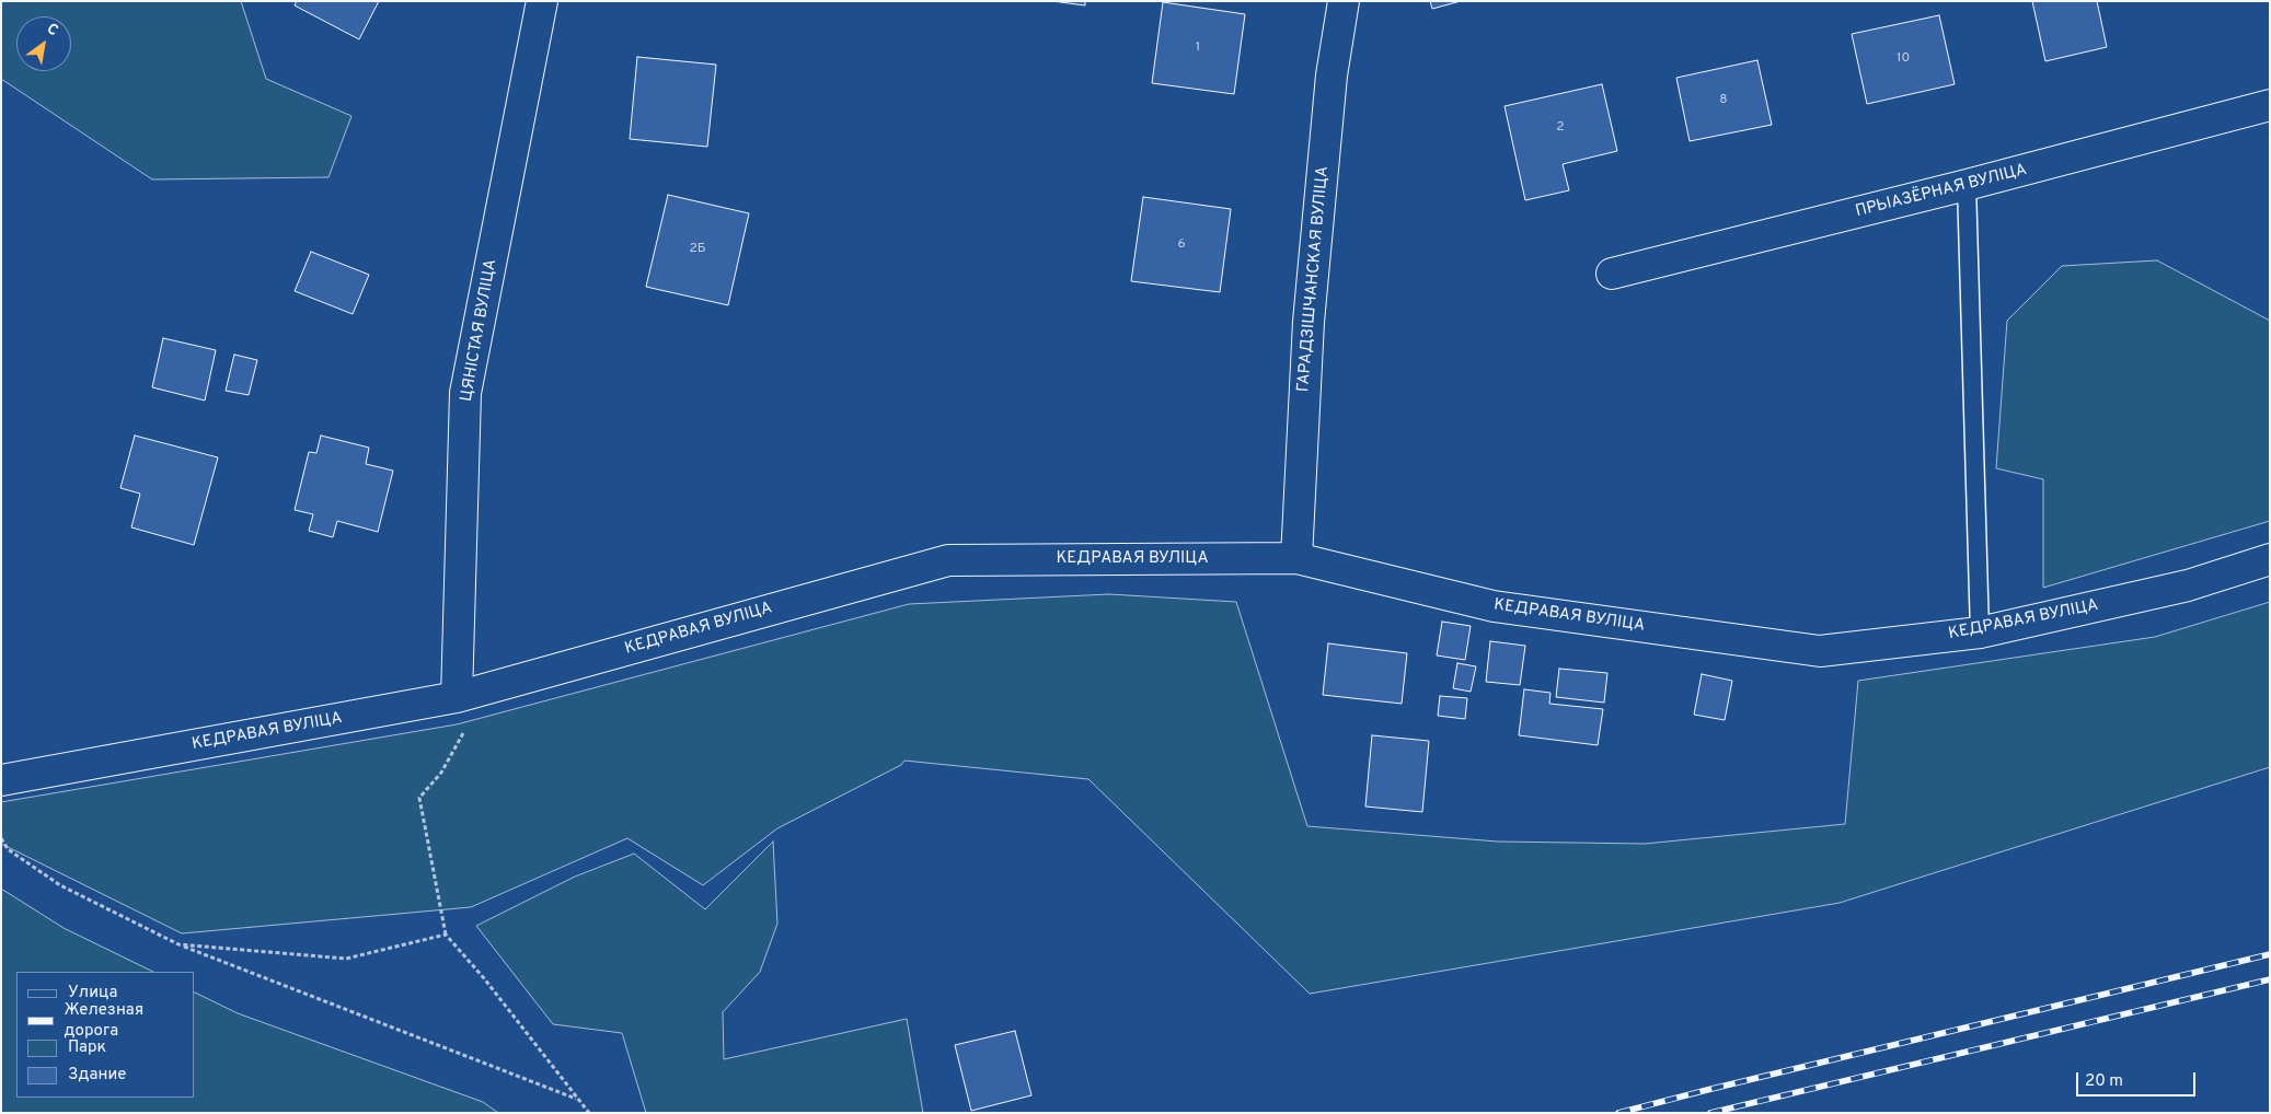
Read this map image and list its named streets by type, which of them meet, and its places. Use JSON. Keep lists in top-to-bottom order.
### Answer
{
  "streets": {
    "street": [
      "ПРЫАЗЁРНАЯ ВУЛІЦА",
      "ГАРАДЗІШЧАНСКАЯ ВУЛІЦА",
      "ЦЯНІСТАЯ ВУЛІЦА",
      "КЕДРАВАЯ ВУЛІЦА"
    ]
  },
  "crossings": [
    ["ГАРАДЗІШЧАНСКАЯ ВУЛІЦА", "КЕДРАВАЯ ВУЛІЦА"],
    ["ЦЯНІСТАЯ ВУЛІЦА", "КЕДРАВАЯ ВУЛІЦА"]
  ],
  "house_numbers": [
    "1",
    "10",
    "8",
    "2",
    "6",
    "2Б"
  ],
  "legend": [
    "Улица",
    "Железная дорога",
    "Парк",
    "Здание"
  ],
  "scale_bar": "20 m",
  "north": "top right"
}
